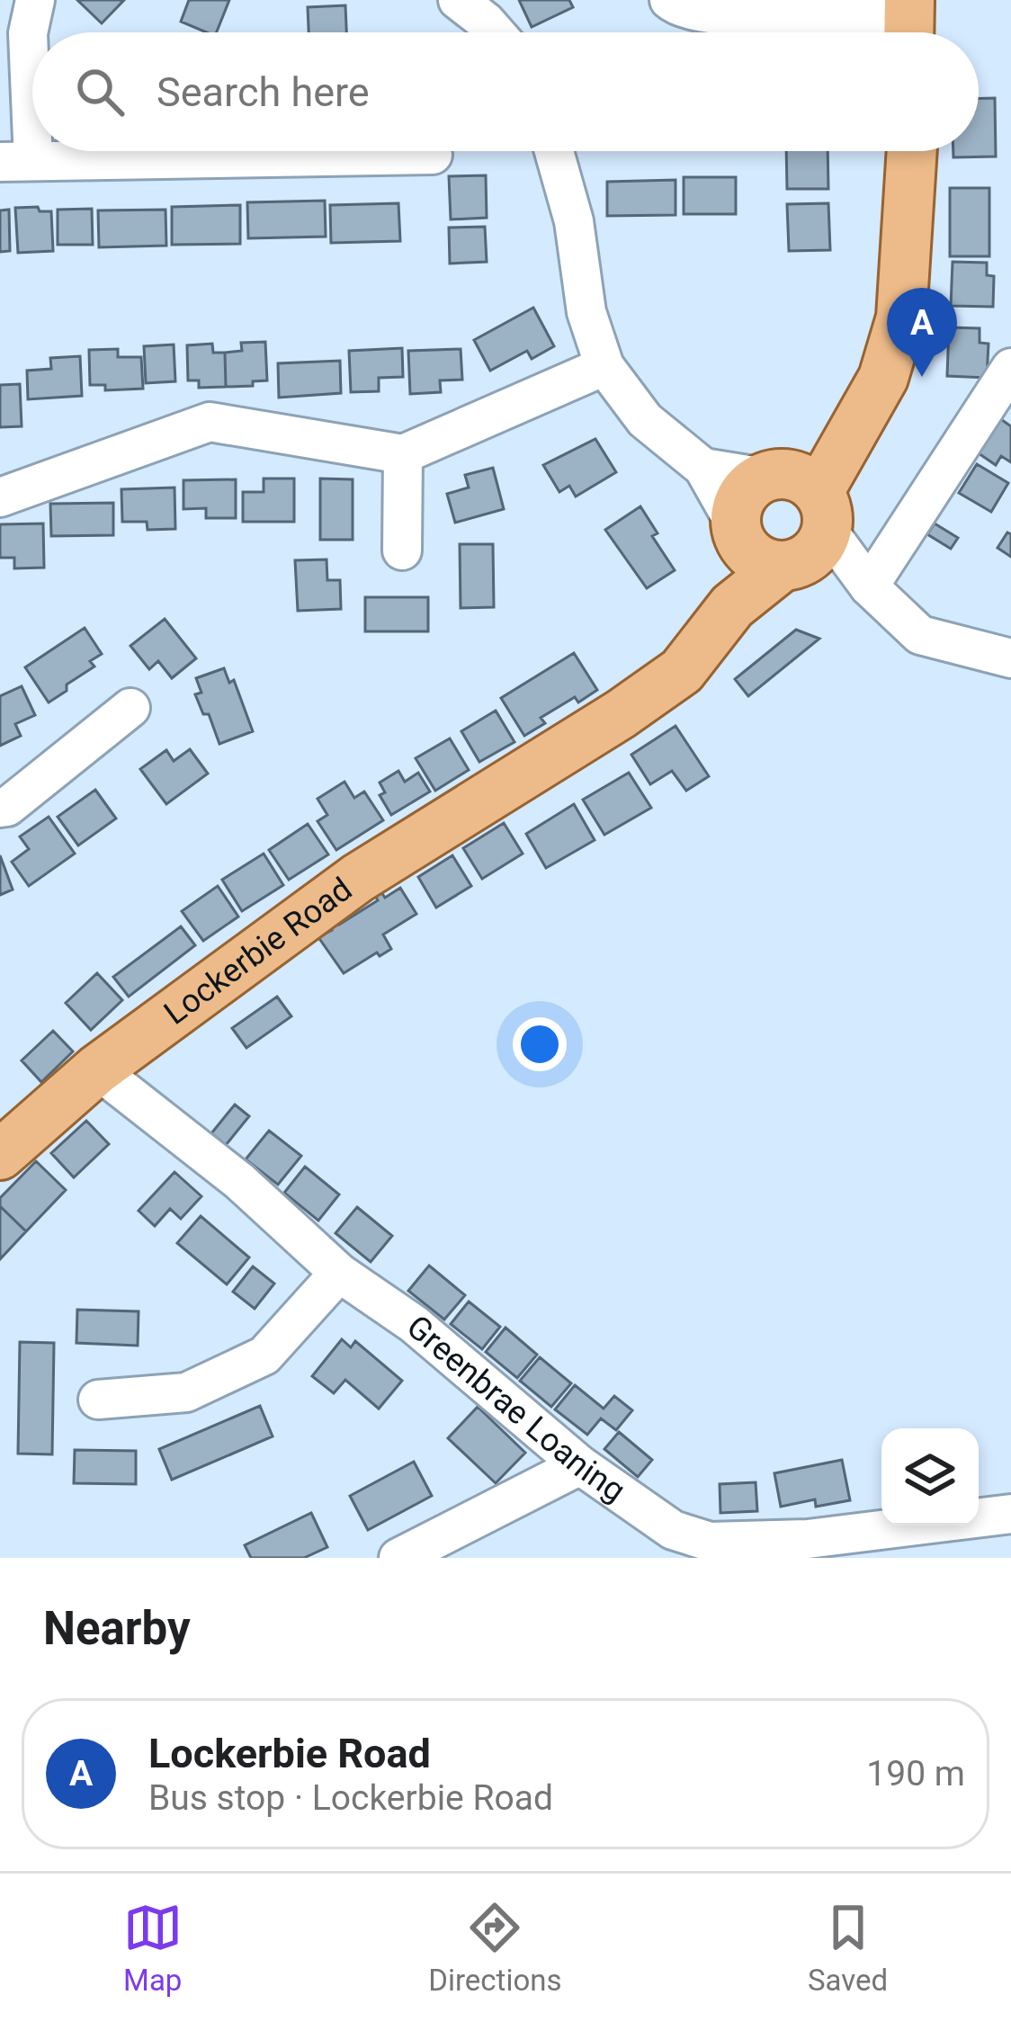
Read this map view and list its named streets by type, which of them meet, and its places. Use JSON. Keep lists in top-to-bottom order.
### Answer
{
  "streets": {
    "main road": ["Lockerbie Road"],
    "street": ["Greenbrae Loaning"]
  },
  "crossings": [
    ["Lockerbie Road", "Greenbrae Loaning"]
  ],
  "page": {
    "search": "Search here",
    "pins": "A",
    "heading": "Nearby",
    "list": [
      {
        "mark": "A",
        "name": "Lockerbie Road",
        "note": "Bus stop · Lockerbie Road",
        "value": "190 m"
      }
    ],
    "nav": ["Map", "Directions", "Saved"]
  }
}
